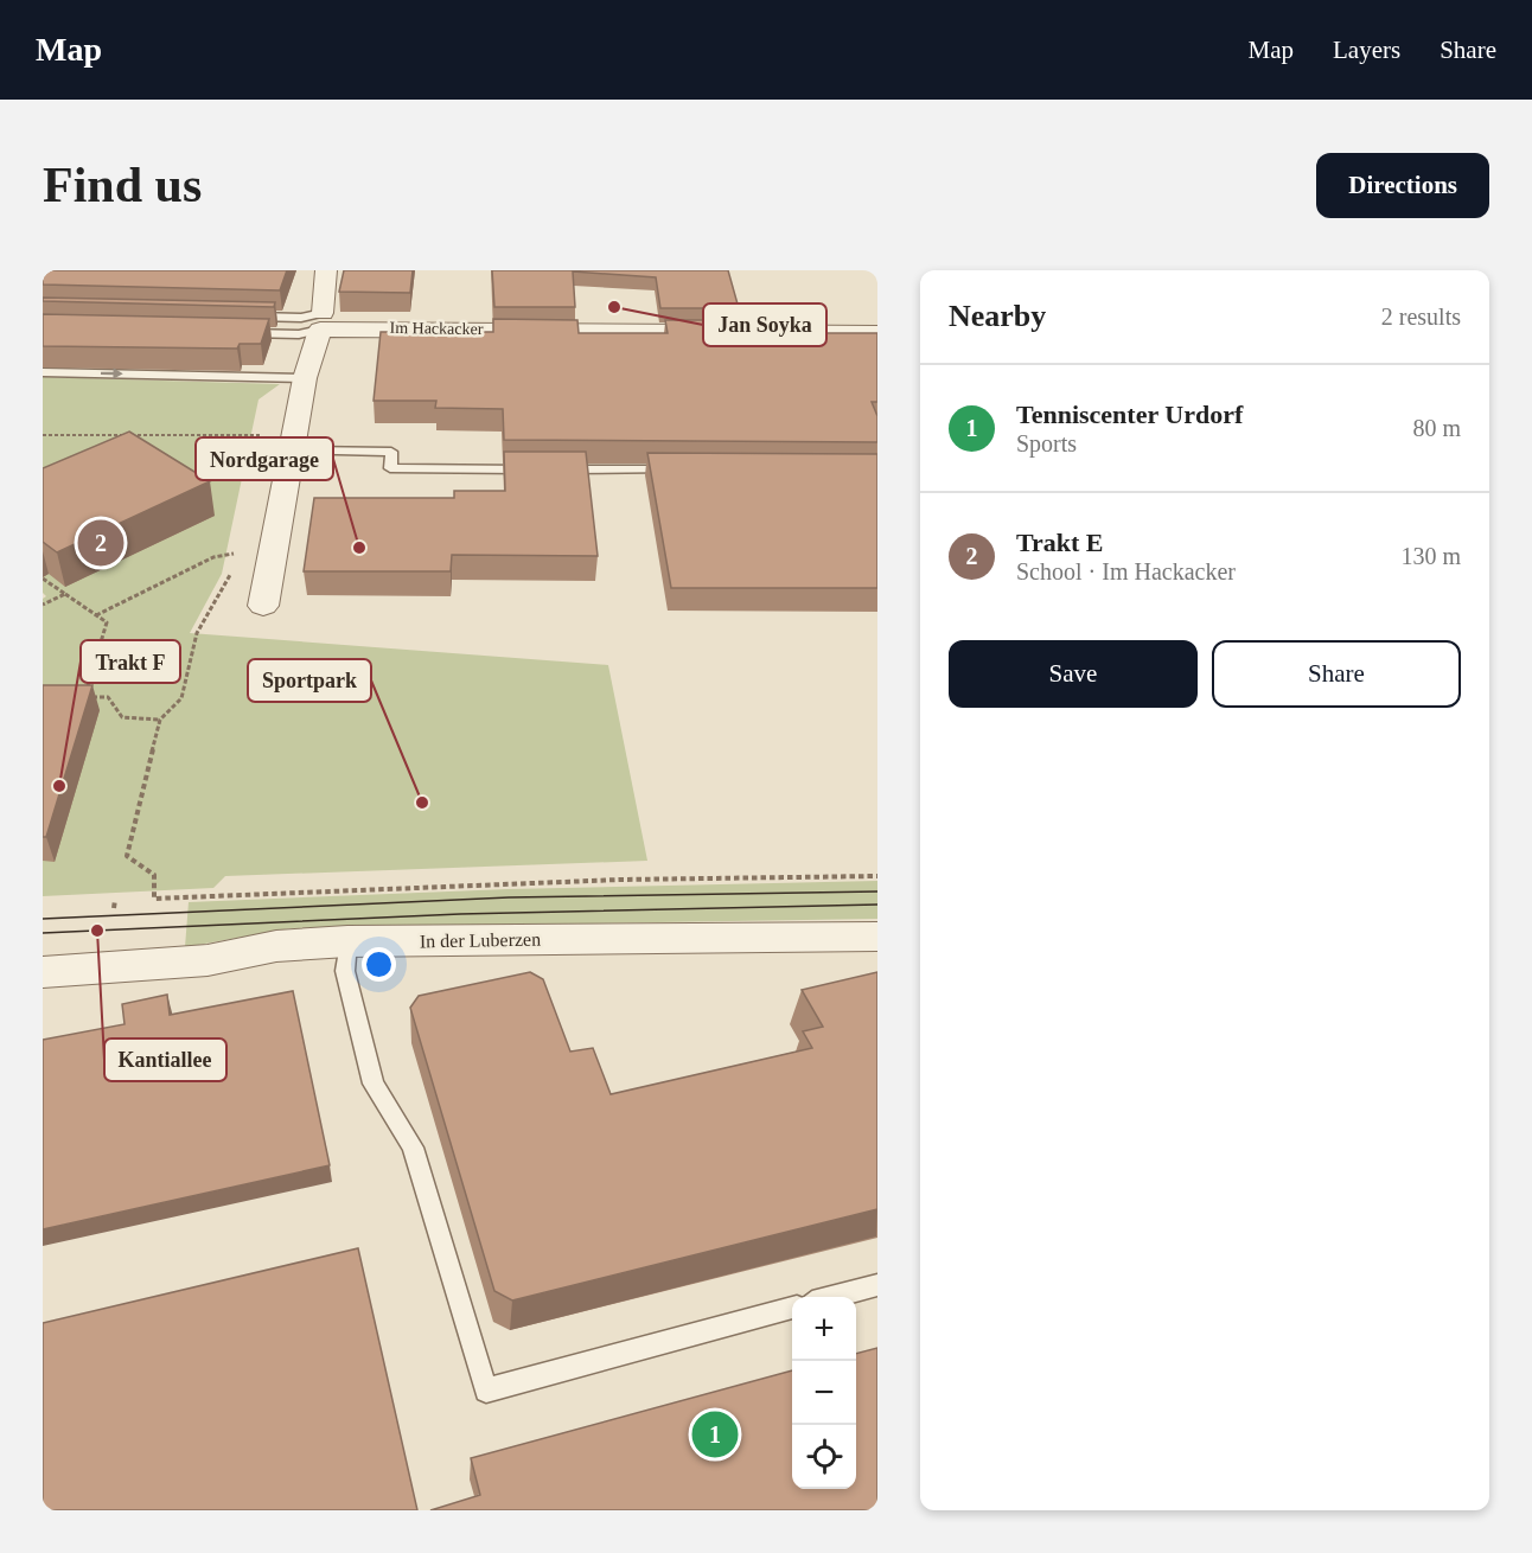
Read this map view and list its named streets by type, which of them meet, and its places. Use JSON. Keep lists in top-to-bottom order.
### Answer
{
  "streets": {
    "street": ["Im Hackacker", "In der Luberzen"]
  },
  "places": [
    "Jan Soyka",
    "Nordgarage",
    "Trakt F",
    "Sportpark",
    "Kantiallee"
  ],
  "page": {
    "header": "Map",
    "nav": ["Map", "Layers", "Share"],
    "buttons": [
      "Directions",
      ["Save", "Share"]
    ],
    "title": "Find us",
    "heading": ["Nearby", "2 results"],
    "list": [
      {
        "mark": "1",
        "name": "Tenniscenter Urdorf",
        "note": "Sports",
        "value": "80 m"
      },
      {
        "mark": "2",
        "name": "Trakt E",
        "note": "School · Im Hackacker",
        "value": "130 m"
      }
    ],
    "pins": ["2", "1"],
    "map_buttons": ["+", "−"]
  }
}
